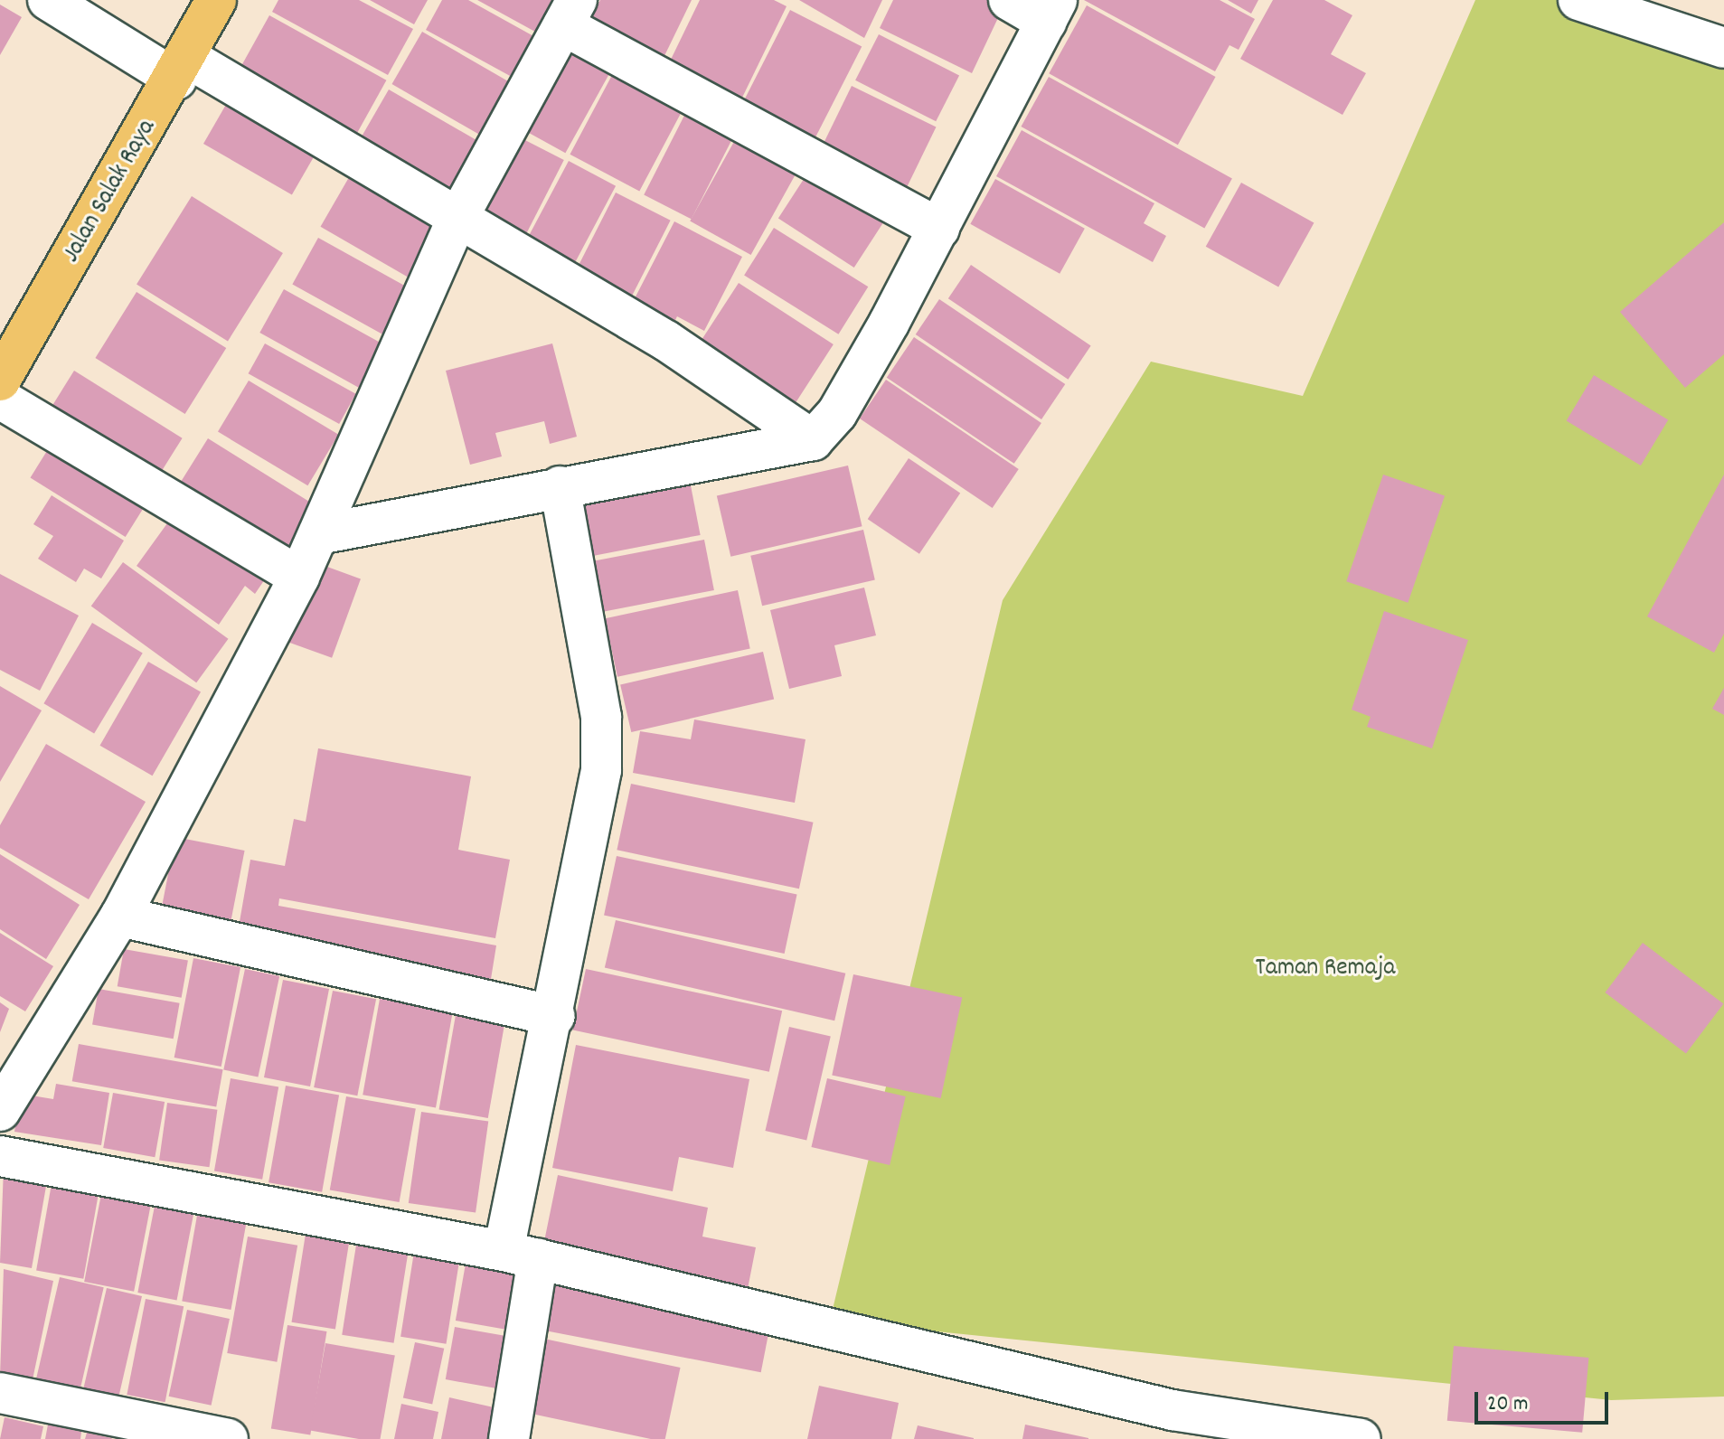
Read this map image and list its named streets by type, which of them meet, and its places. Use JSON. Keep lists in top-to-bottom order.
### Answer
{
  "streets": {
    "main road": ["Jalan Salak Raya"]
  },
  "parks": ["Taman Remaja"],
  "scale_bar": "20 m"
}
